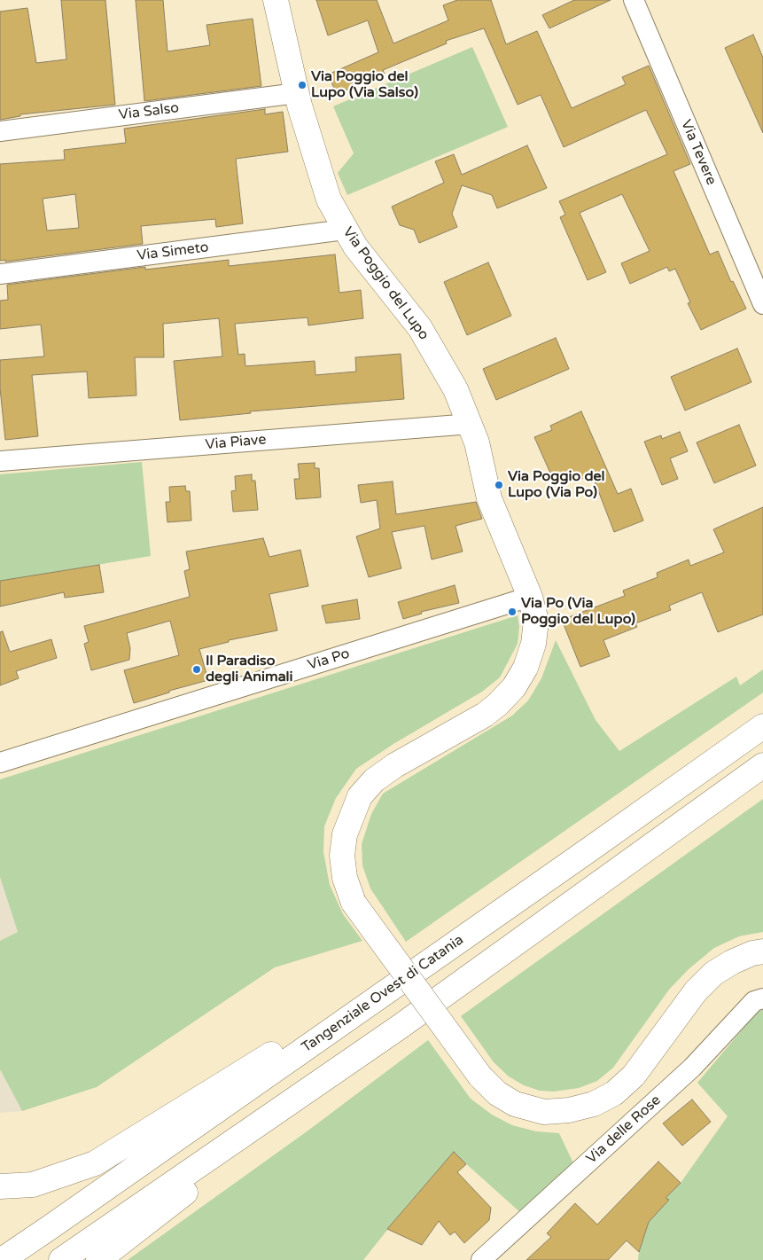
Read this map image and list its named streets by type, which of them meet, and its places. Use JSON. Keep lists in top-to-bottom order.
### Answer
{
  "streets": {
    "main road": ["Via Poggio del Lupo", "Tangenziale Ovest di Catania"],
    "street": [
      "Via Salso",
      "Via Tevere",
      "Via Simeto",
      "Via Piave",
      "Via Po",
      "Via delle Rose"
    ]
  },
  "crossings": [
    ["Via Salso", "Via Poggio del Lupo"],
    ["Via Simeto", "Via Poggio del Lupo"],
    ["Via Poggio del Lupo", "Via Piave"],
    ["Via Poggio del Lupo", "Via Po"]
  ],
  "places": [
    "Via Poggio del Lupo (Via Salso)",
    "Via Poggio del Lupo (Via Po)",
    "Via Po (Via Poggio del Lupo)",
    "Il Paradiso degli Animali"
  ]
}
